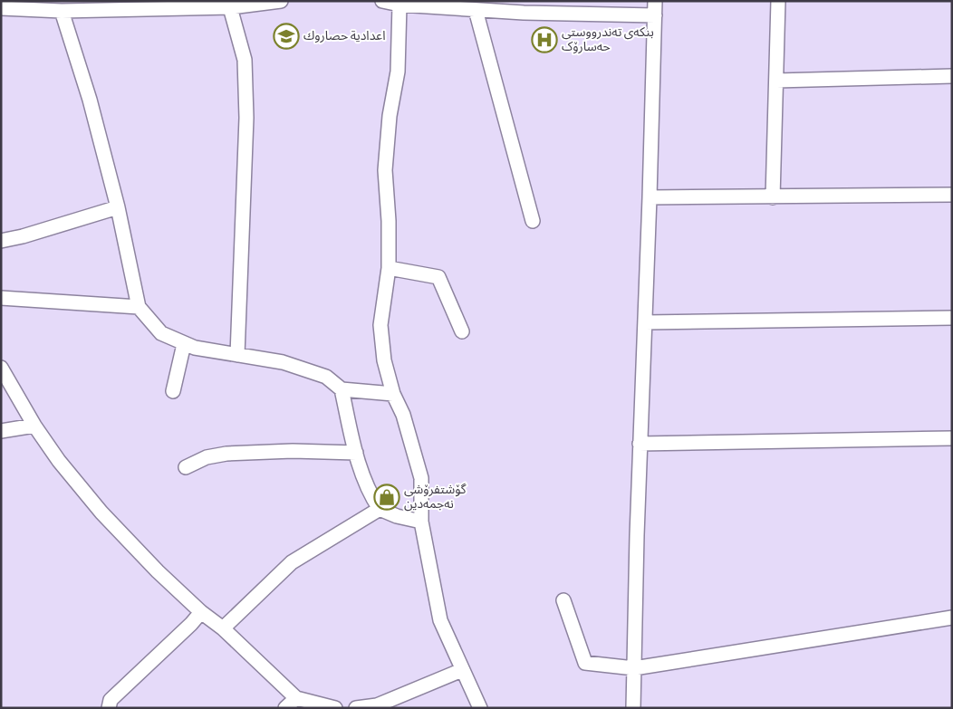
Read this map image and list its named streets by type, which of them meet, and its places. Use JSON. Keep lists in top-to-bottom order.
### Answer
{
  "places": {
    "school or university": ["اعدادية حصاروك"],
    "hospital": ["بنکەی تەندرووستی حەسارۆک"],
    "shop": ["گۆشتفرۆشی نەجمەدین"]
  }
}
